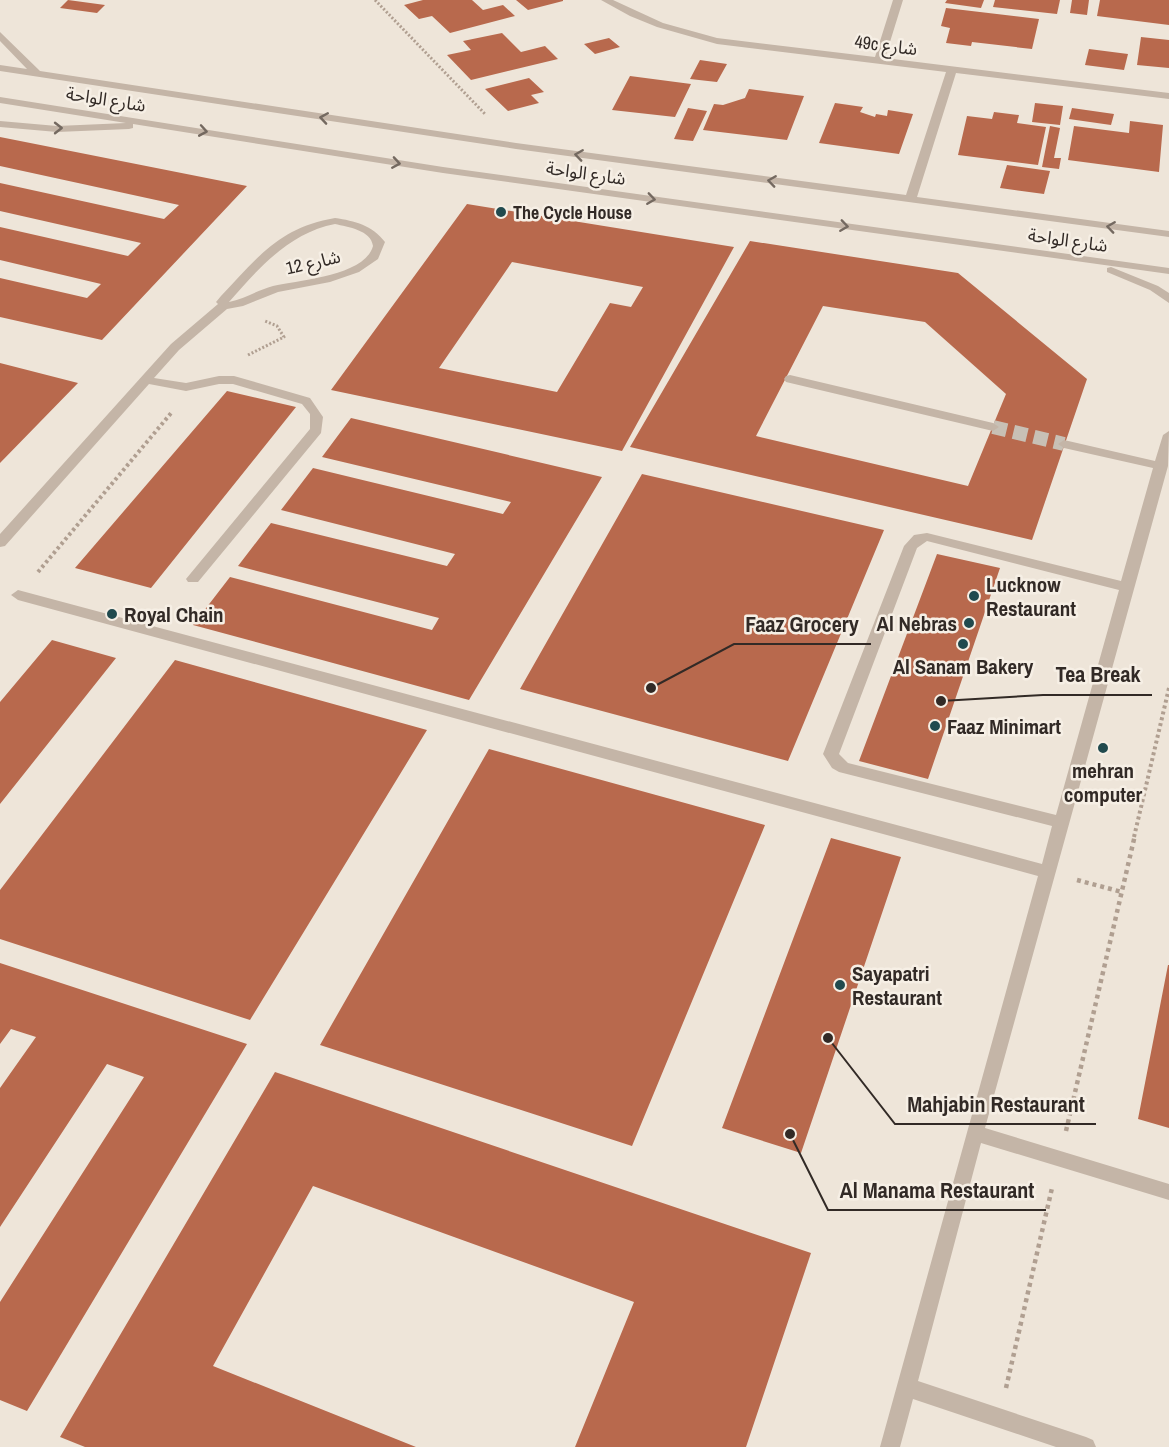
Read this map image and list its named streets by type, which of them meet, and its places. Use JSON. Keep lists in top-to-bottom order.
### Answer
{
  "streets": {
    "street": ["49c شارع", "شارع الواحة", "شارع 12"]
  },
  "places": [
    "The Cycle House",
    "Lucknow Restaurant",
    "Royal Chain",
    "Al Nebras",
    "Al Sanam Bakery",
    "Faaz Grocery",
    "Tea Break",
    "Faaz Minimart",
    "mehran computer",
    "Sayapatri Restaurant",
    "Mahjabin Restaurant",
    "Al Manama Restaurant"
  ]
}
